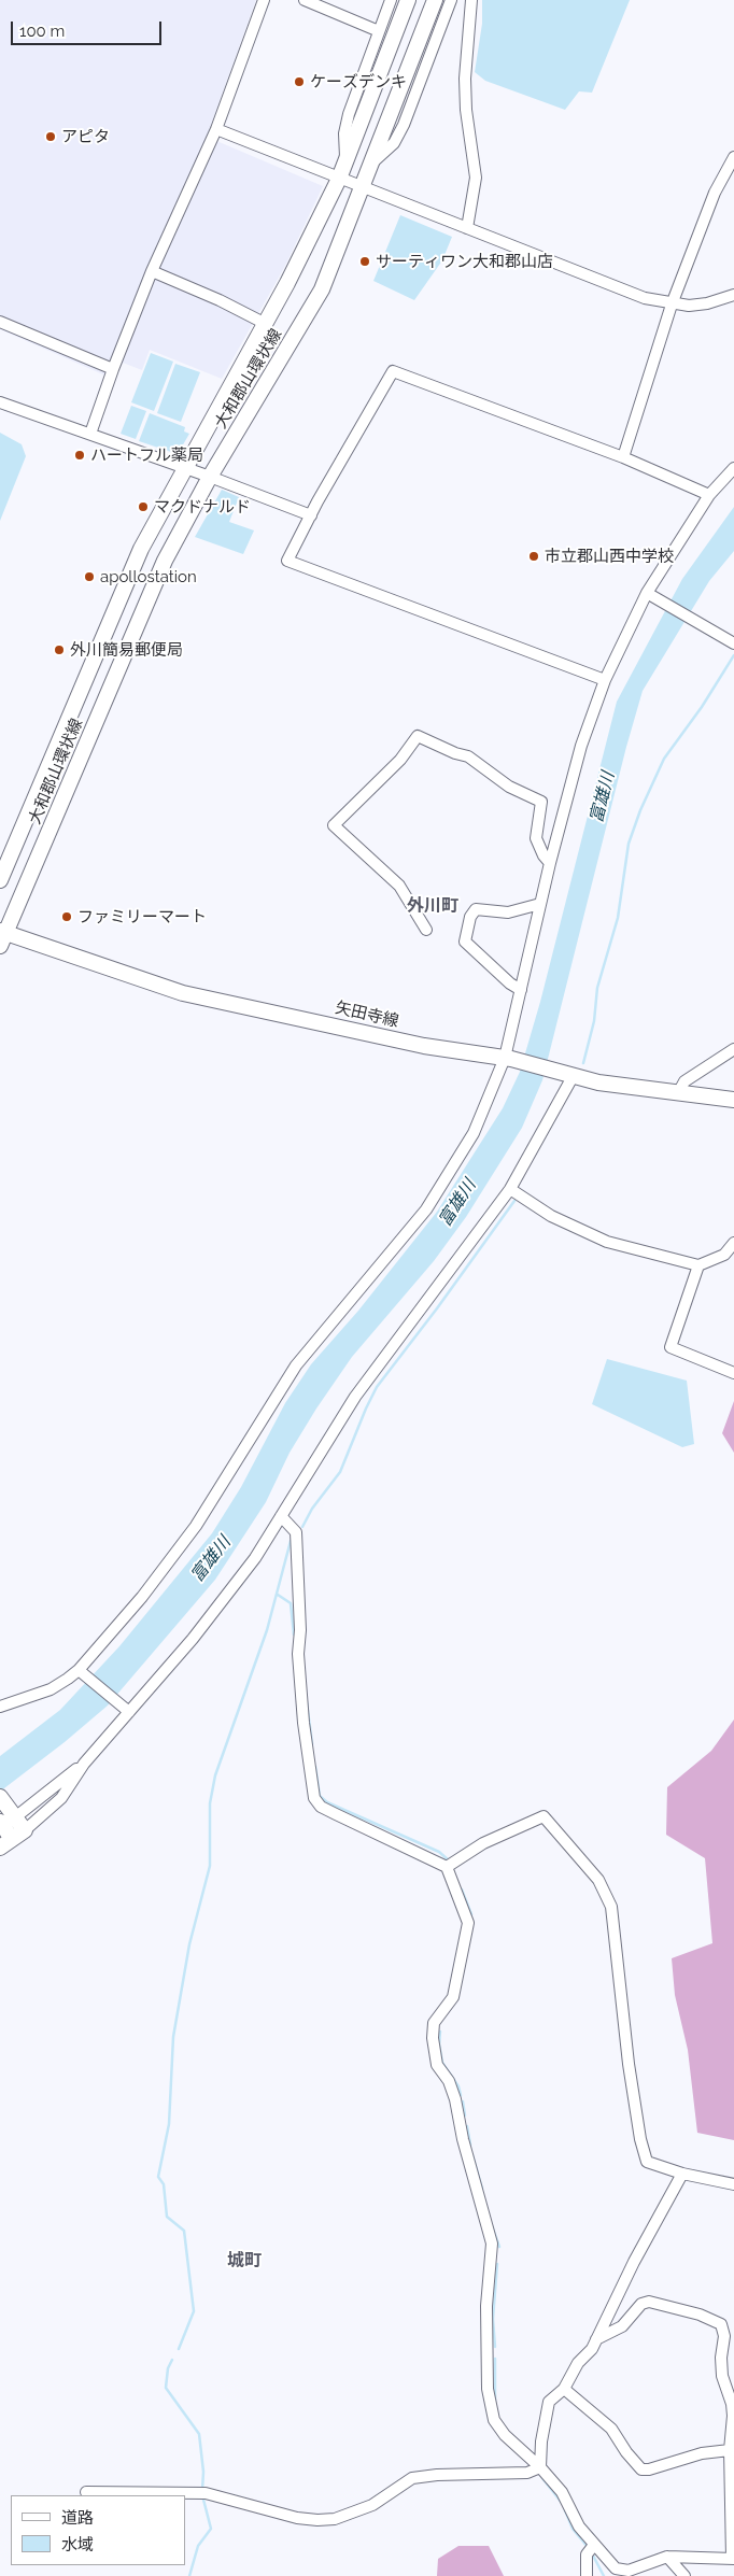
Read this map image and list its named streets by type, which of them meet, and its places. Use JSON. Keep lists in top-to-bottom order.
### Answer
{
  "streets": {
    "main road": ["大和郡山環状線", "矢田寺線"]
  },
  "crossings": [
    ["大和郡山環状線", "矢田寺線"]
  ],
  "districts": ["外川町", "城町"],
  "water": ["富雄川"],
  "places": [
    "ケーズデンキ",
    "アピタ",
    "サーティワン大和郡山店",
    "ハートフル薬局",
    "マクドナルド",
    "市立郡山西中学校",
    "apollostation",
    "外川簡易郵便局",
    "ファミリーマート"
  ],
  "legend": ["道路", "水域"],
  "scale_bar": "100 m"
}
